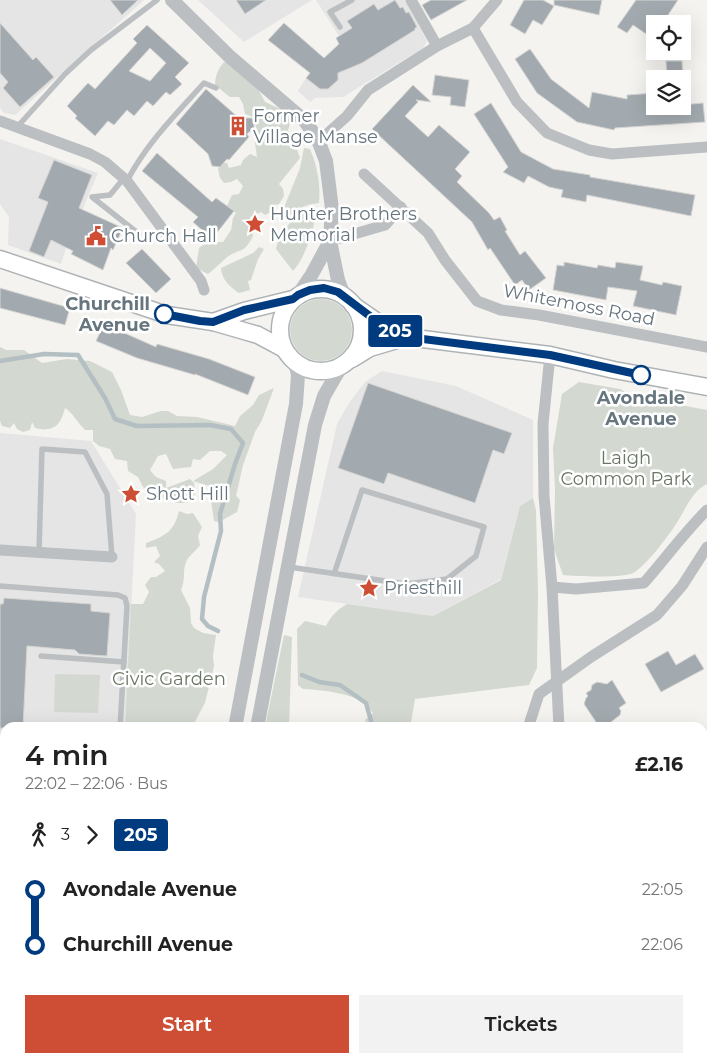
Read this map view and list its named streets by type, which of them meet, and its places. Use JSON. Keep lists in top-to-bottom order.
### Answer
{
  "streets": {
    "street": ["Whitemoss Road"]
  },
  "parks": ["Laigh Common Park", "Civic Garden"],
  "places": {
    "building": ["Former Village Manse"],
    "place": ["Hunter Brothers Memorial", "Shott Hill", "Priesthill"],
    "public building": ["Church Hall"],
    "other": ["Churchill Avenue", "Avondale Avenue"]
  },
  "lines": ["bus line 205"],
  "page": {
    "on_map": "205",
    "heading": ["4 min", "22:02 – 22:06 · Bus", "£2.16"],
    "legs": ["3", "205"],
    "list": [
      {
        "name": "Avondale Avenue",
        "value": "22:05"
      },
      {
        "name": "Churchill Avenue",
        "value": "22:06"
      }
    ],
    "buttons": ["Start", "Tickets"]
  }
}
